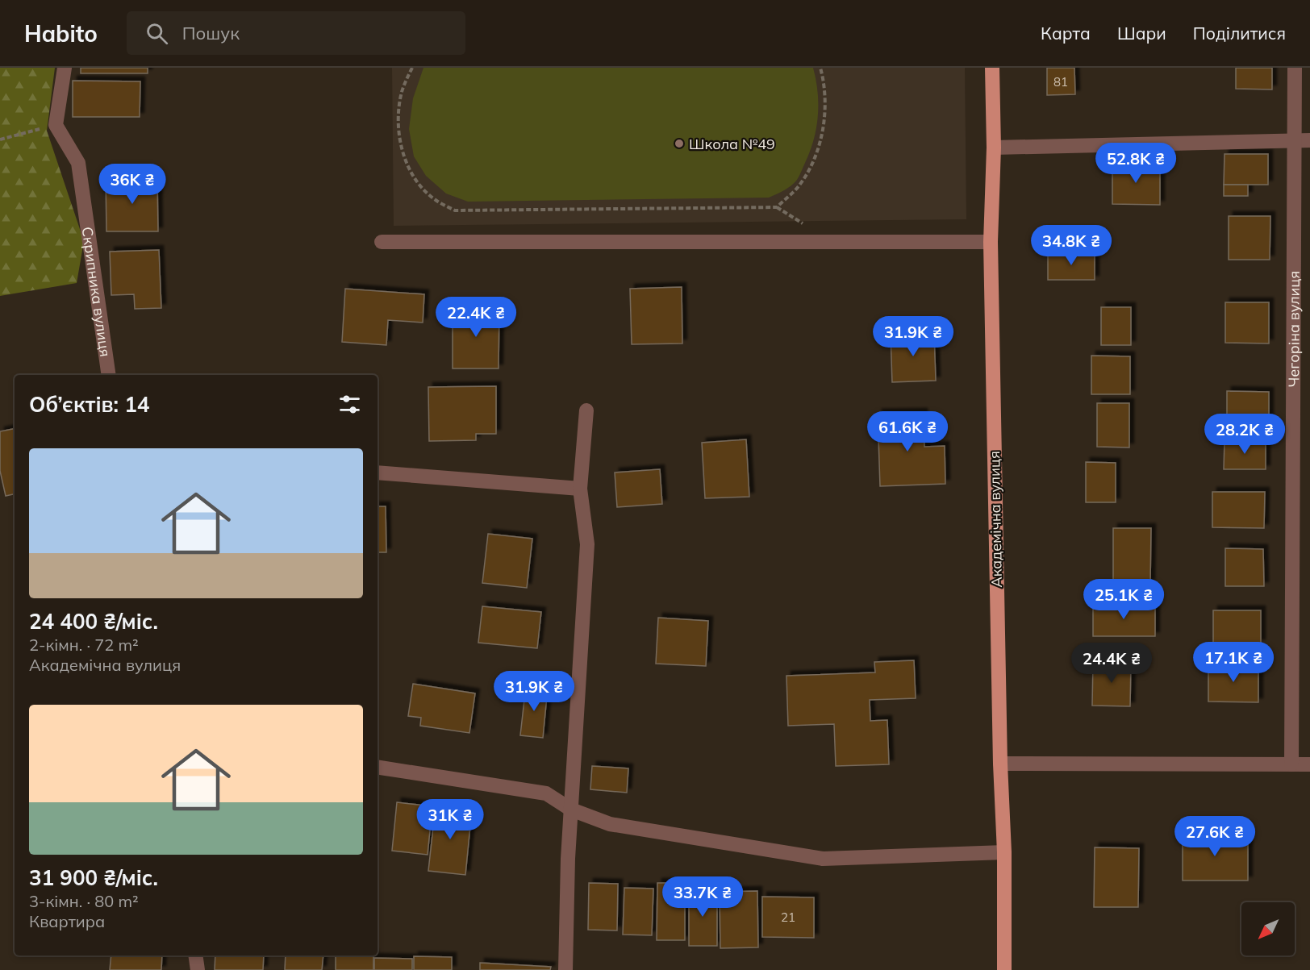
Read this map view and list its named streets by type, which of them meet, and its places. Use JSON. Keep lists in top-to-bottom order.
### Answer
{
  "streets": {
    "main road": ["Академічна вулиця"],
    "street": ["Скрипника вулиця", "Чегоріна вулиця"]
  },
  "places": ["Школа №49"],
  "house_numbers": ["81", "21"],
  "north": "bottom left",
  "page": {
    "header": "Habito",
    "search": "Пошук",
    "nav": ["Карта", "Шари", "Поділитися"],
    "price": [
      "52.8K ₴",
      "36K ₴",
      "34.8K ₴",
      "22.4K ₴",
      "31.9K ₴",
      "61.6K ₴",
      "28.2K ₴",
      "25.1K ₴",
      "17.1K ₴",
      "24.4K ₴",
      "31.9K ₴",
      "31K ₴",
      "27.6K ₴",
      "33.7K ₴"
    ],
    "heading": "Об’єктів: 14",
    "list": [
      {
        "name": "24 400 ₴/міс.",
        "note": "2-кімн. · 72 m² · Академічна вулиця"
      },
      {
        "name": "31 900 ₴/міс.",
        "note": "3-кімн. · 80 m² · Квартира"
      }
    ]
  }
}
